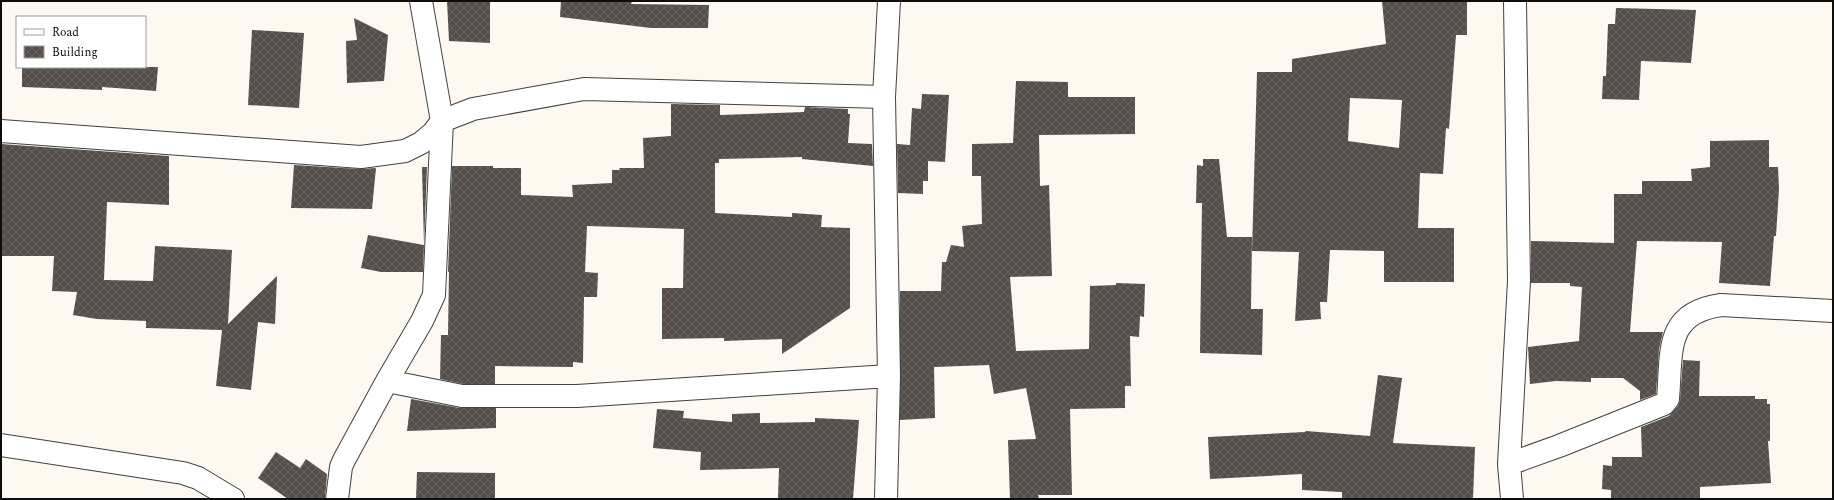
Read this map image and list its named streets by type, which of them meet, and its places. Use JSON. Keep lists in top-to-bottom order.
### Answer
{
  "legend": ["Road", "Building"]
}
